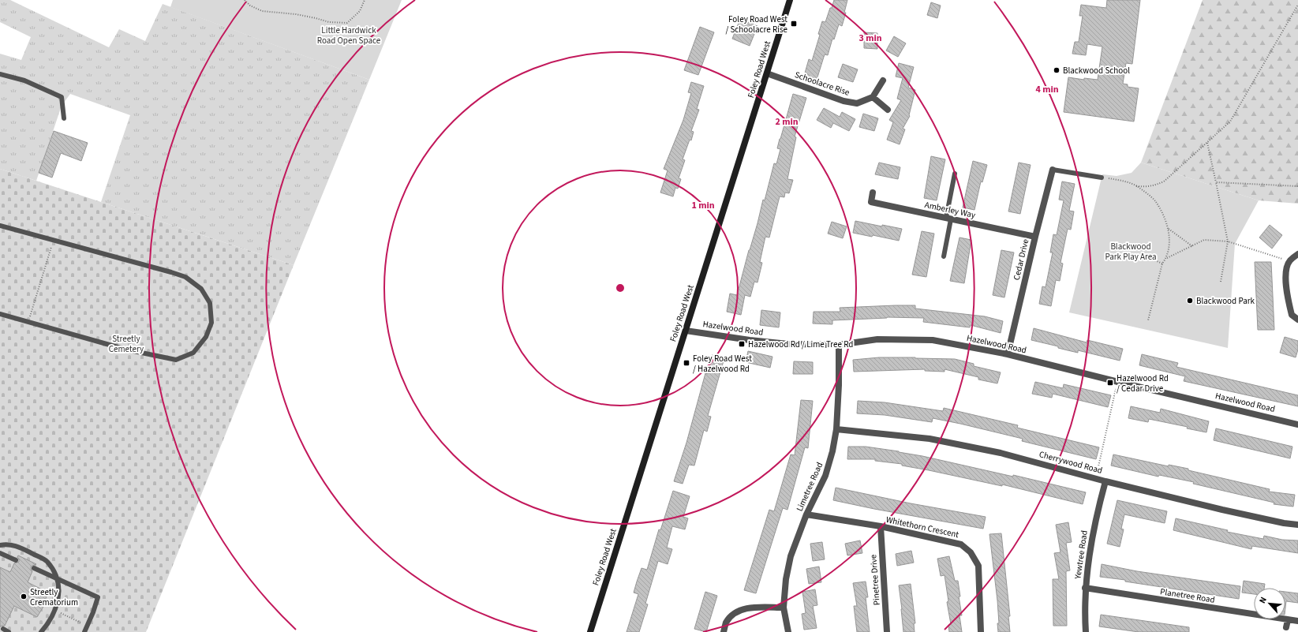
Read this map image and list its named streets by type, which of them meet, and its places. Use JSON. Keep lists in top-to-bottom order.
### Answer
{
  "streets": {
    "main road": ["Foley Road West"],
    "street": [
      "Schoolacre Rise",
      "Amberley Way",
      "Cedar Drive",
      "Hazelwood Road",
      "Cherrywood Road",
      "Limetree Road",
      "Whitethorn Crescent",
      "Yewtree Road",
      "Pinetree Drive",
      "Planetree Road"
    ]
  },
  "crossings": [
    ["Foley Road West", "Schoolacre Rise"],
    ["Foley Road West", "Hazelwood Road"],
    ["Amberley Way", "Cedar Drive"],
    ["Cedar Drive", "Hazelwood Road"],
    ["Hazelwood Road", "Limetree Road"],
    ["Cherrywood Road", "Limetree Road"],
    ["Cherrywood Road", "Yewtree Road"],
    ["Limetree Road", "Whitethorn Crescent"],
    ["Whitethorn Crescent", "Pinetree Drive"],
    ["Yewtree Road", "Planetree Road"]
  ],
  "parks": ["Little Hardwick Road Open Space", "Blackwood Park Play Area", "Streetly Cemetery"],
  "places": {
    "transit": [
      "Foley Road West / Schoolacre Rise",
      "Hazelwood Rd / Lime Tree Rd",
      "Foley Road West / Hazelwood Rd",
      "Hazelwood Rd / Cedar Drive"
    ],
    "other": ["Blackwood School", "Blackwood Park", "Streetly Crematorium"]
  },
  "north": "top left",
  "rings": [
    "3 min",
    "4 min",
    "2 min",
    "1 min"
  ]
}
